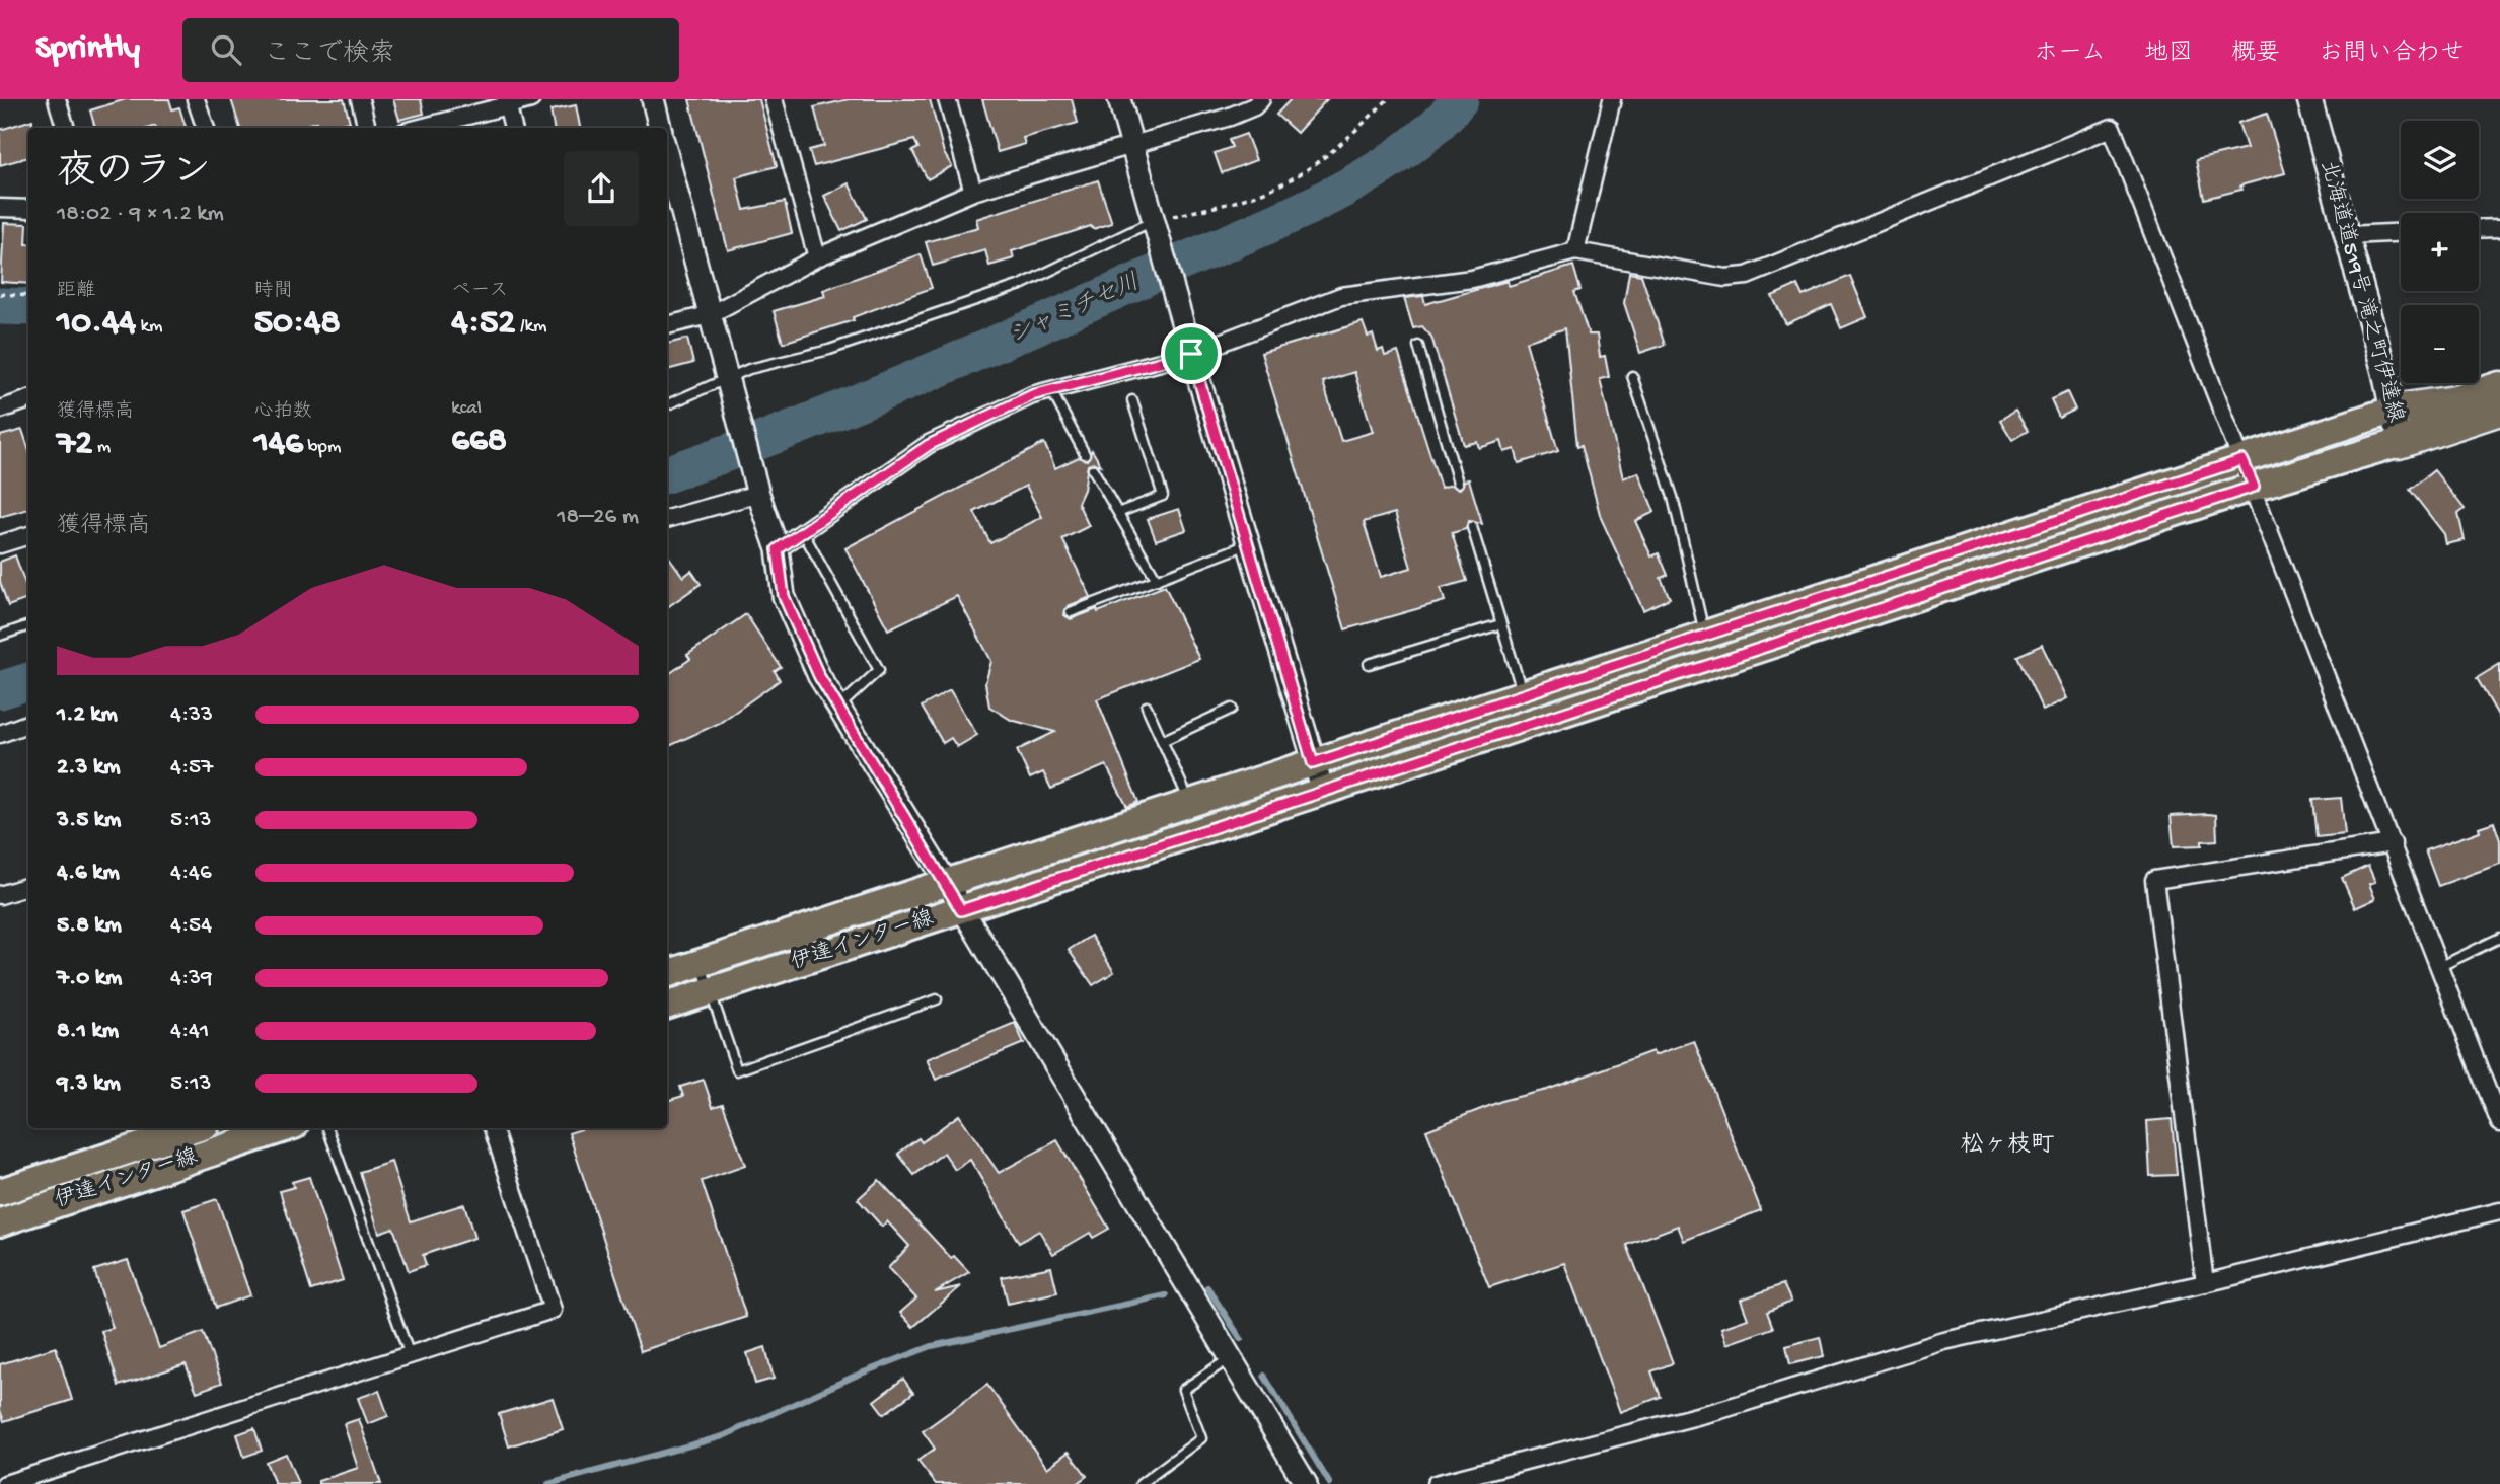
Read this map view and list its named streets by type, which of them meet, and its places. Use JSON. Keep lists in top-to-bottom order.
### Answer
{
  "streets": {
    "main road": ["北海道道519号 滝之町伊達線", "伊達インター線"]
  },
  "crossings": [
    ["北海道道519号 滝之町伊達線", "伊達インター線"]
  ],
  "districts": ["松ヶ枝町"],
  "water": ["シャミチセ川"],
  "page": {
    "header": "Sprintly",
    "search": "ここで検索",
    "nav": [
      "ホーム",
      "地図",
      "概要",
      "お問い合わせ"
    ],
    "map_buttons": ["+", "−"],
    "heading": ["夜のラン", "18:02 · 9 × 1.2 km"],
    "stats": [
      ["距離", "10.44 km"],
      ["時間", "50:48"],
      ["ペース", "4:52 /km"],
      ["獲得標高", "72 m"],
      ["心拍数", "146 bpm"],
      ["kcal", "668"]
    ],
    "chart": ["獲得標高", "18–26 m"],
    "list": [
      {
        "name": "1.2 km",
        "note": "4:33"
      },
      {
        "name": "2.3 km",
        "note": "4:57"
      },
      {
        "name": "3.5 km",
        "note": "5:13"
      },
      {
        "name": "4.6 km",
        "note": "4:46"
      },
      {
        "name": "5.8 km",
        "note": "4:54"
      },
      {
        "name": "7.0 km",
        "note": "4:39"
      },
      {
        "name": "8.1 km",
        "note": "4:41"
      },
      {
        "name": "9.3 km",
        "note": "5:13"
      }
    ]
  }
}
